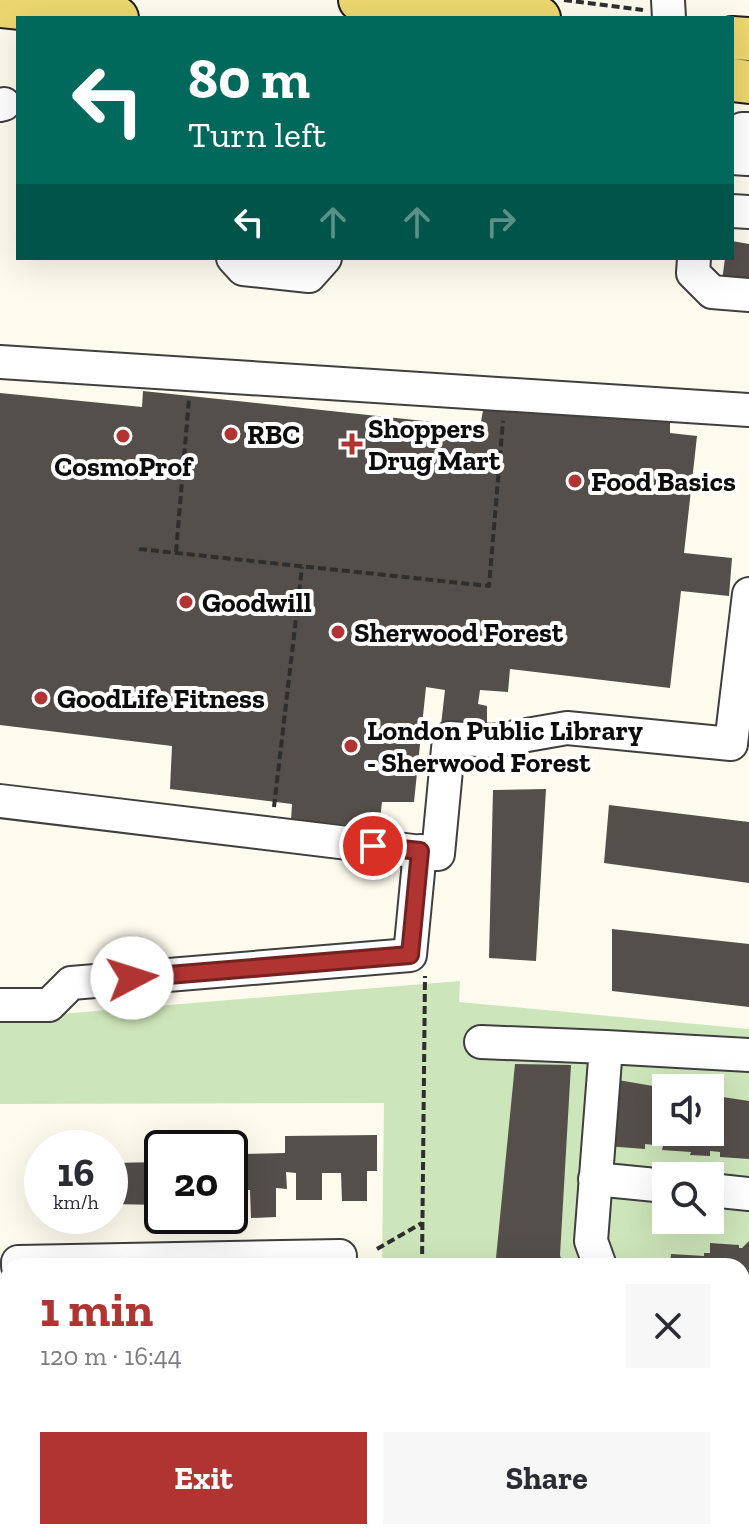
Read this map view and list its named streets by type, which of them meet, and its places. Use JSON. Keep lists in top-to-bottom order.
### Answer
{
  "places": {
    "other": [
      "RBC",
      "CosmoProf",
      "Food Basics",
      "Goodwill",
      "Sherwood Forest",
      "GoodLife Fitness",
      "London Public Library - Sherwood Forest"
    ],
    "health": ["Shoppers Drug Mart"]
  },
  "page": {
    "turn": ["80 m", "Turn left"],
    "speed": "16 km/h",
    "limit": "20",
    "heading": ["1 min", "120 m · 16:44"],
    "buttons": ["Exit", "Share"]
  }
}
